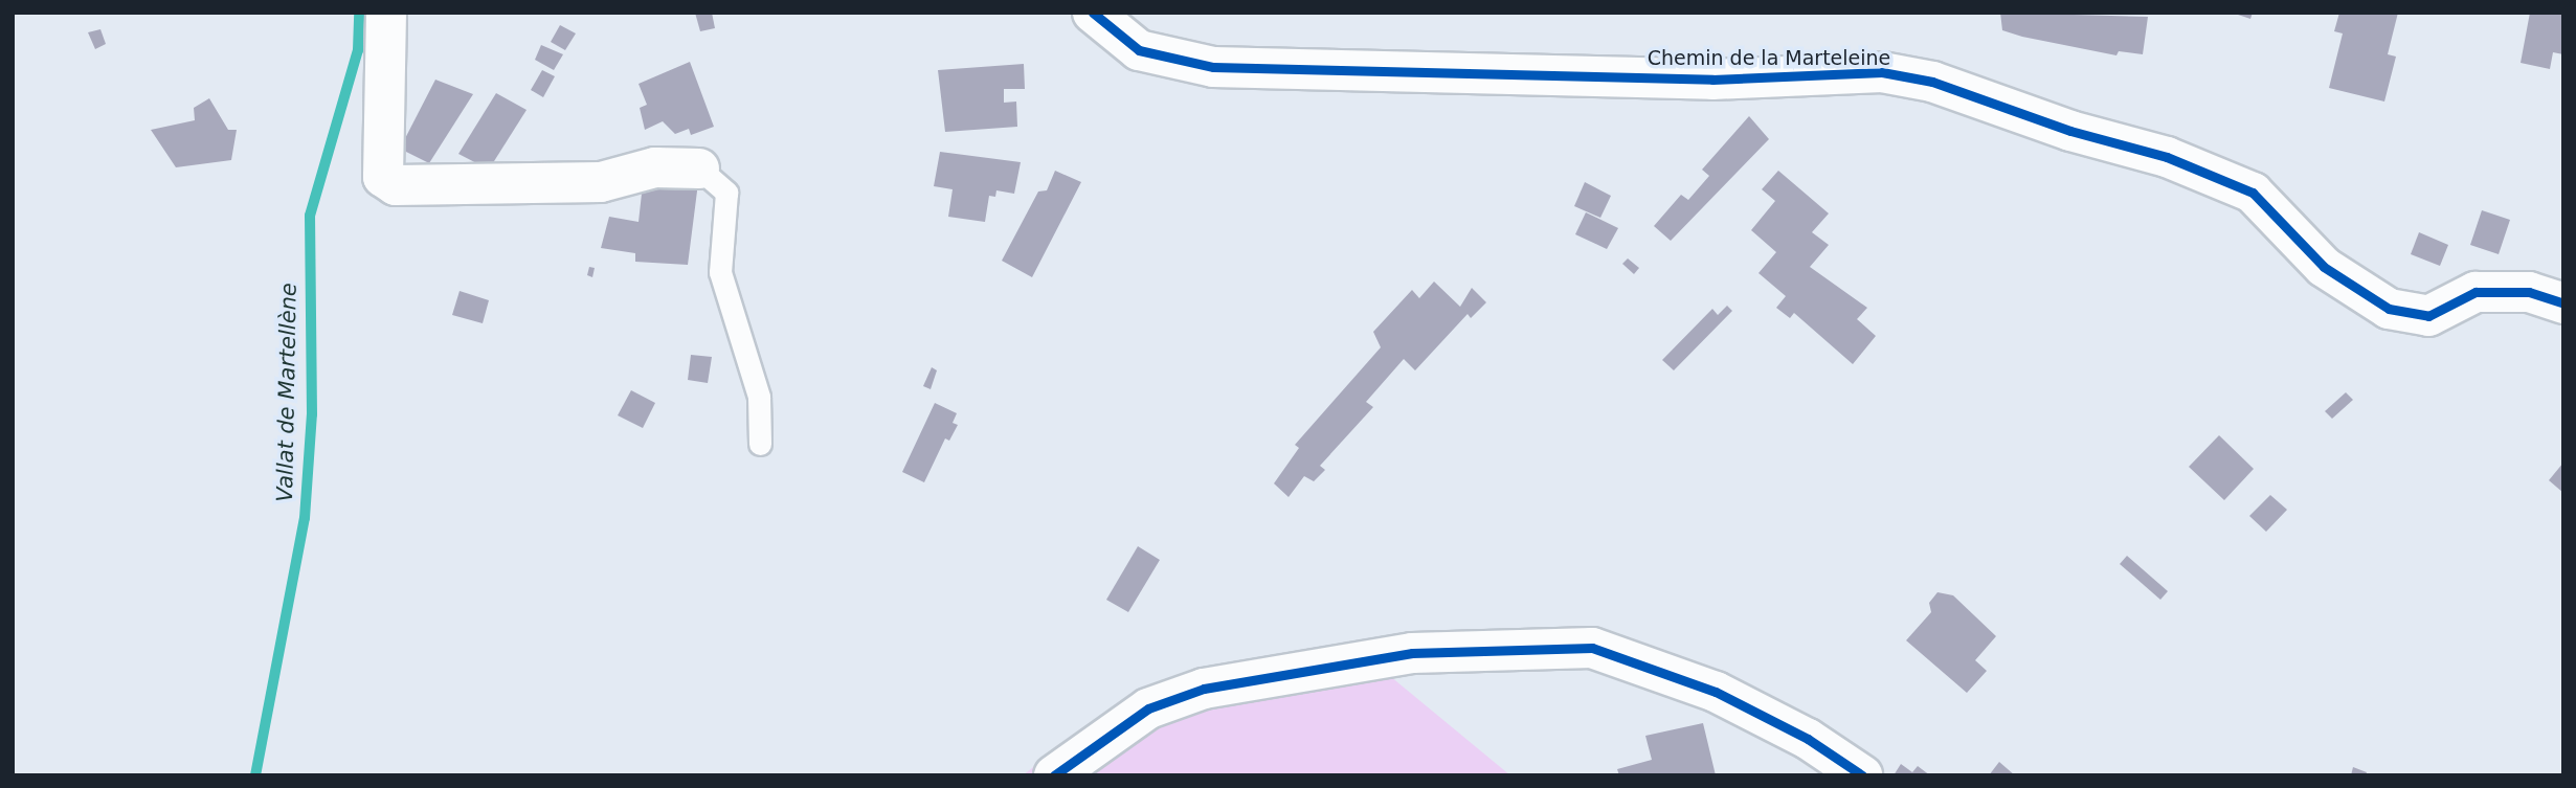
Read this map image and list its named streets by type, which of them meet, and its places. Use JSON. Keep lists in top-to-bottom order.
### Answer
{
  "streets": {
    "street": ["Chemin de la Marteleine"]
  },
  "water": ["Vallat de Martellène"]
}
